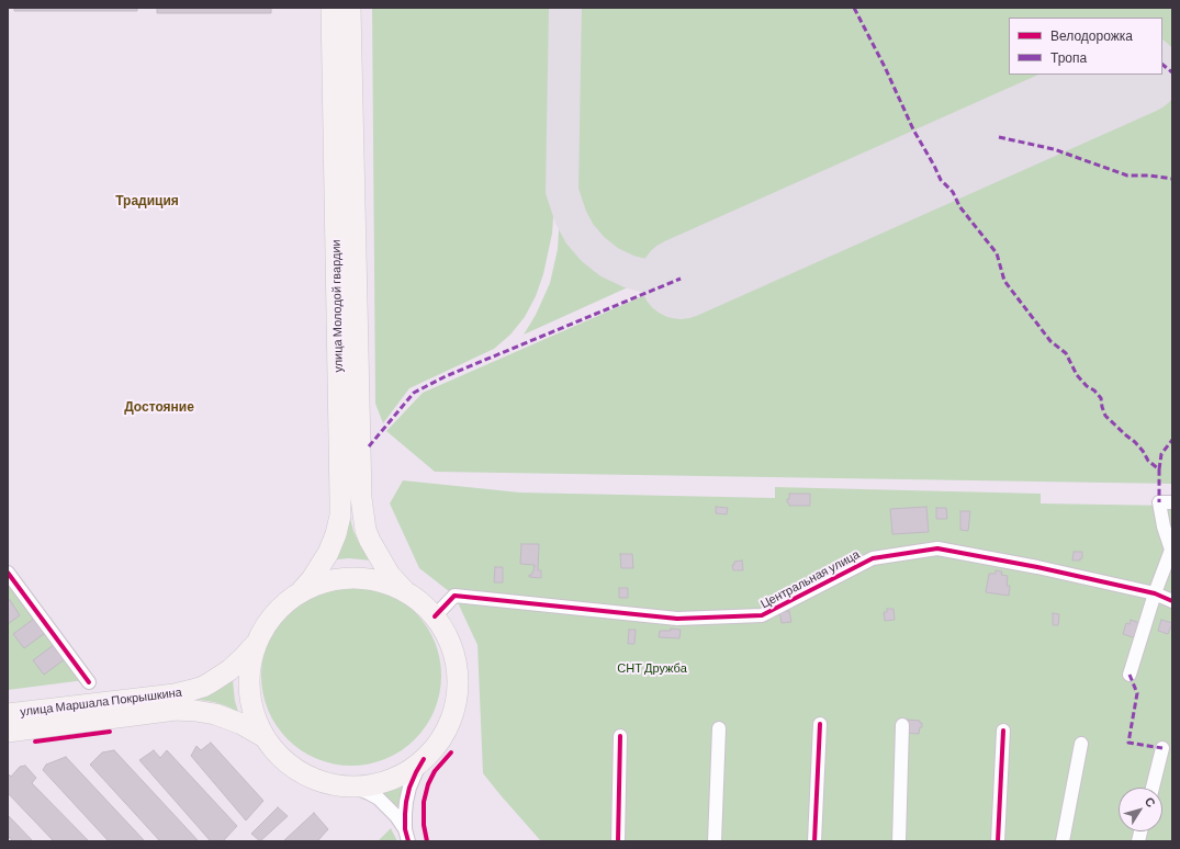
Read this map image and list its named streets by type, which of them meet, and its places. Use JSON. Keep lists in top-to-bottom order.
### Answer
{
  "streets": {
    "main road": ["улица Молодой гвардии", "улица Маршала Покрышкина"],
    "street": ["Центральная улица"]
  },
  "districts": ["Традиция", "Достояние"],
  "parks": ["СНТ Дружба"],
  "legend": ["Велодорожка", "Тропа"],
  "north": "top right"
}
